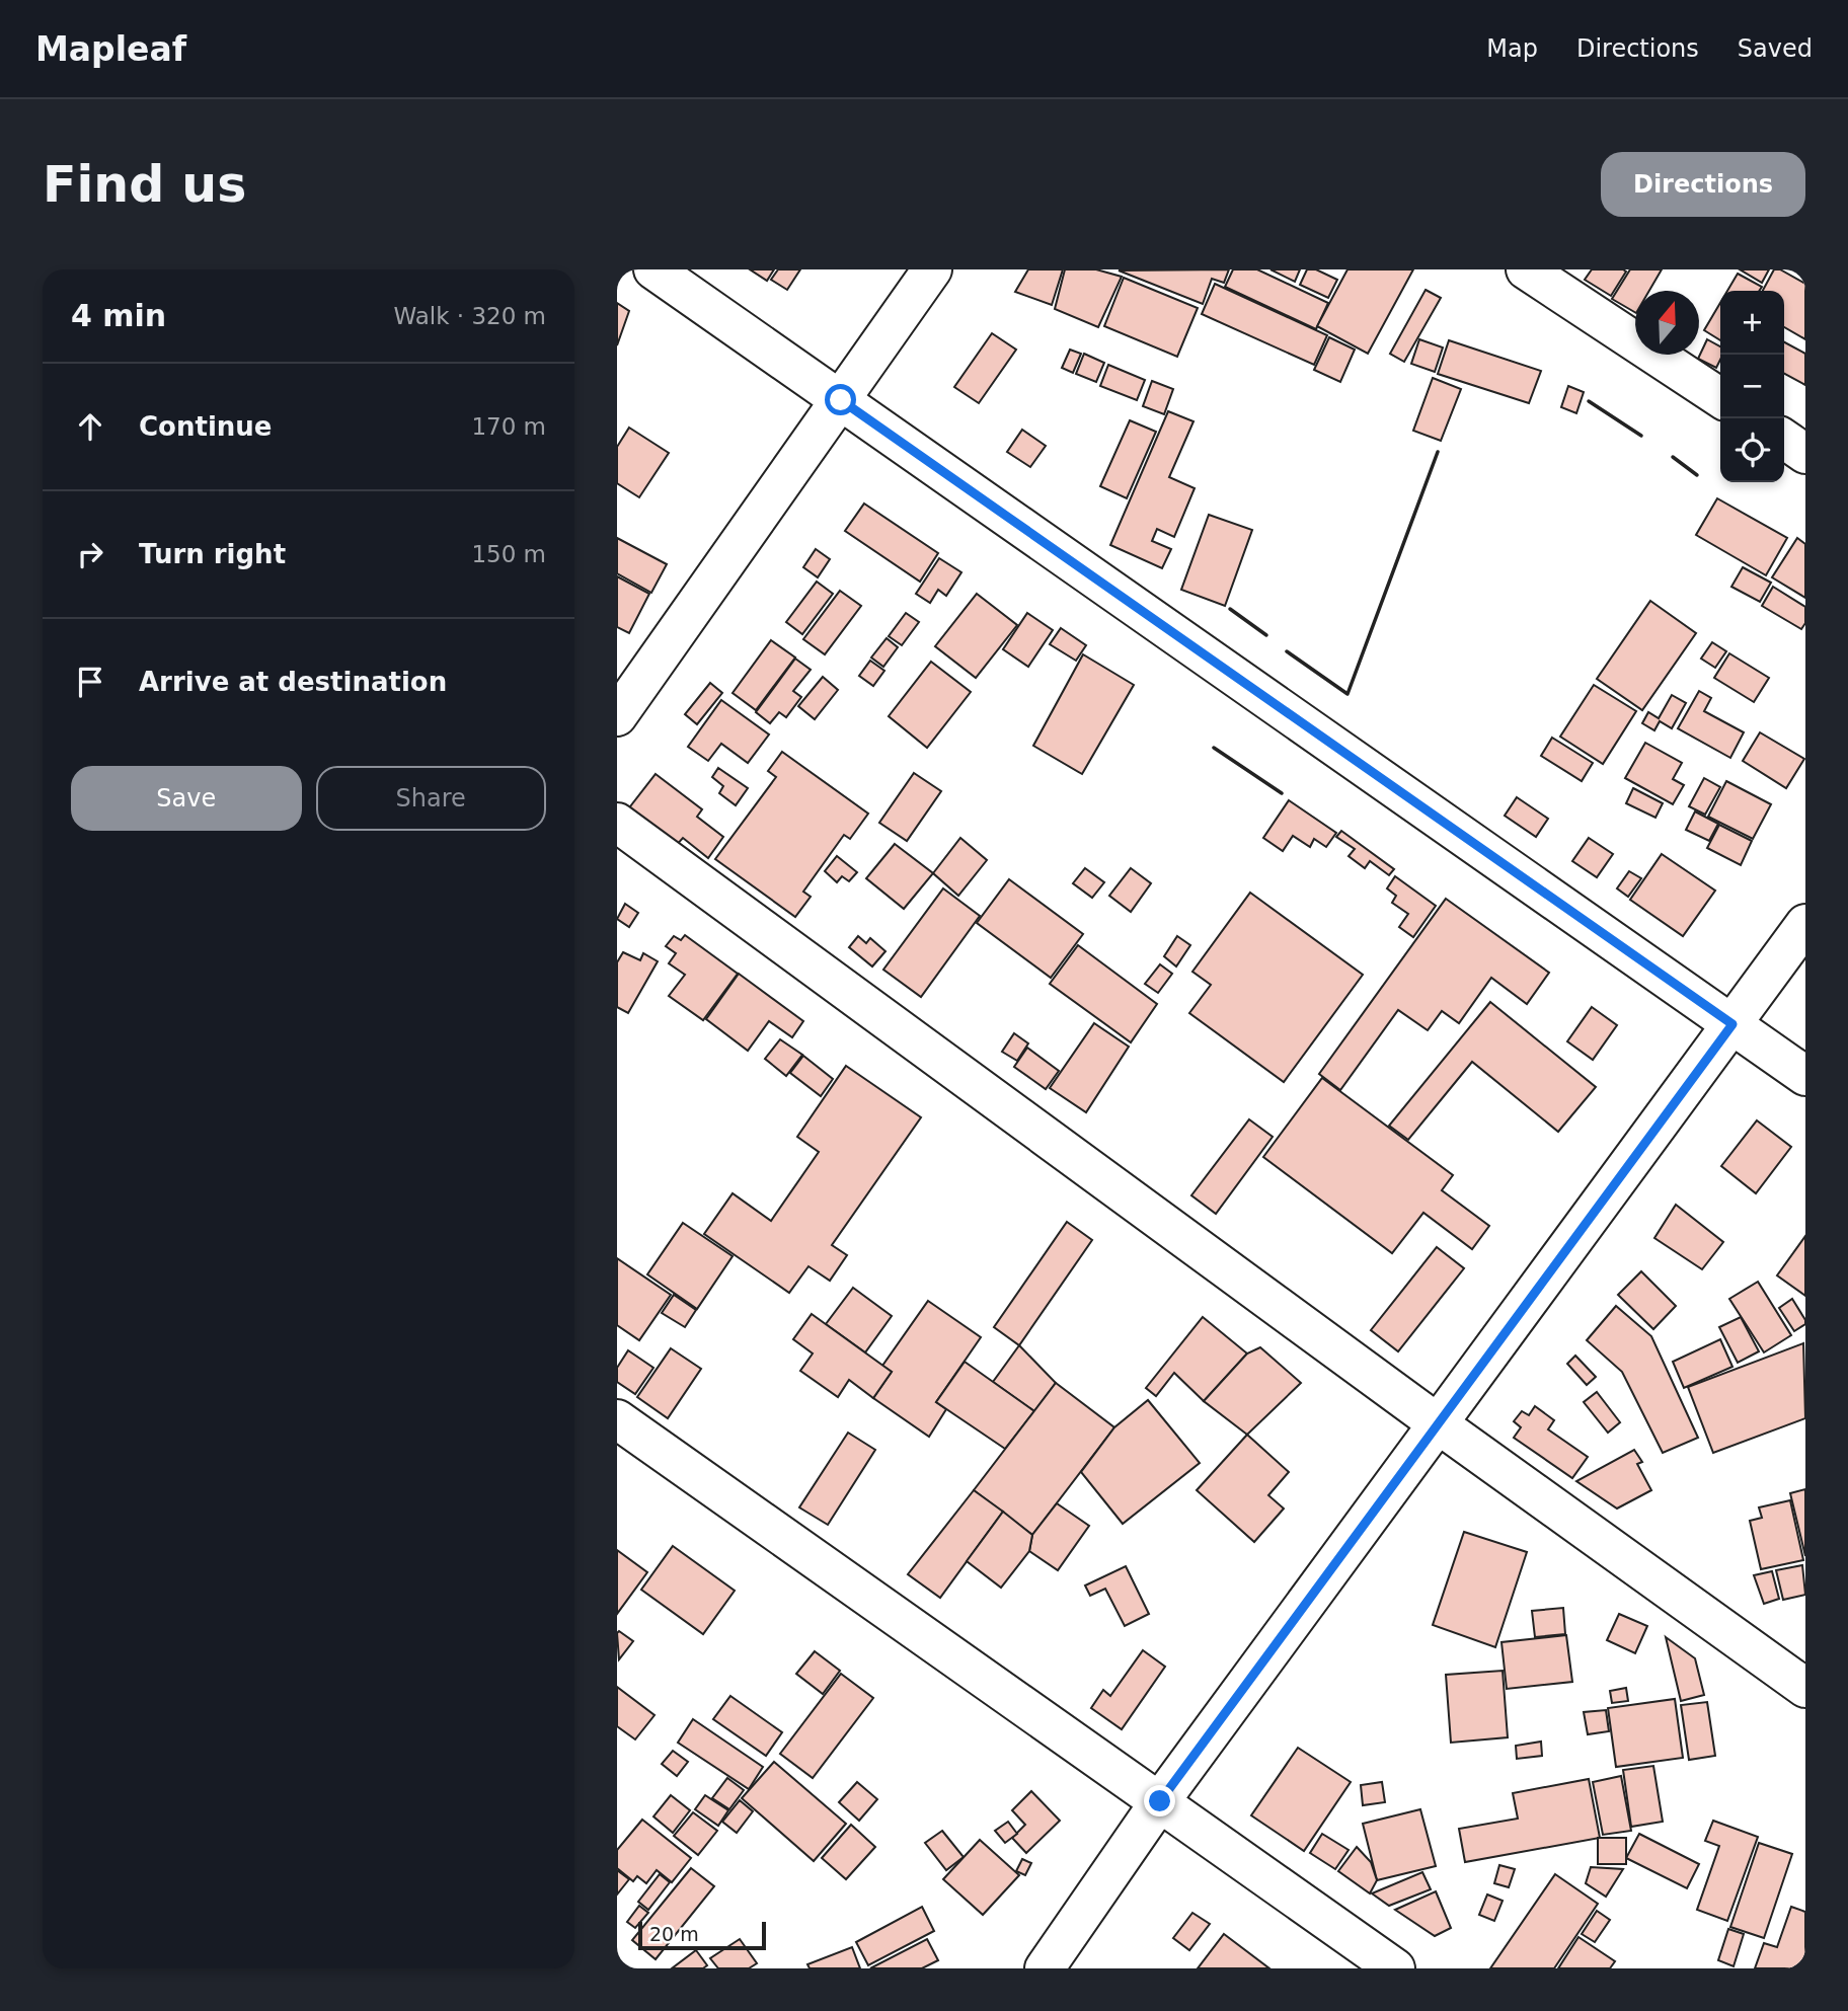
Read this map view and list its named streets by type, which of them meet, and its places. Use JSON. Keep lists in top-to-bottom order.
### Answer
{
  "scale_bar": "20 m",
  "north": "top",
  "page": {
    "header": "Mapleaf",
    "nav": ["Map", "Directions", "Saved"],
    "buttons": [
      "Directions",
      ["Save", "Share"]
    ],
    "title": "Find us",
    "heading": ["4 min", "Walk · 320 m"],
    "map_buttons": ["+", "−"],
    "list": [
      ["Continue", "170 m"],
      ["Turn right", "150 m"],
      "Arrive at destination"
    ],
    "scale": "20 m"
  }
}
